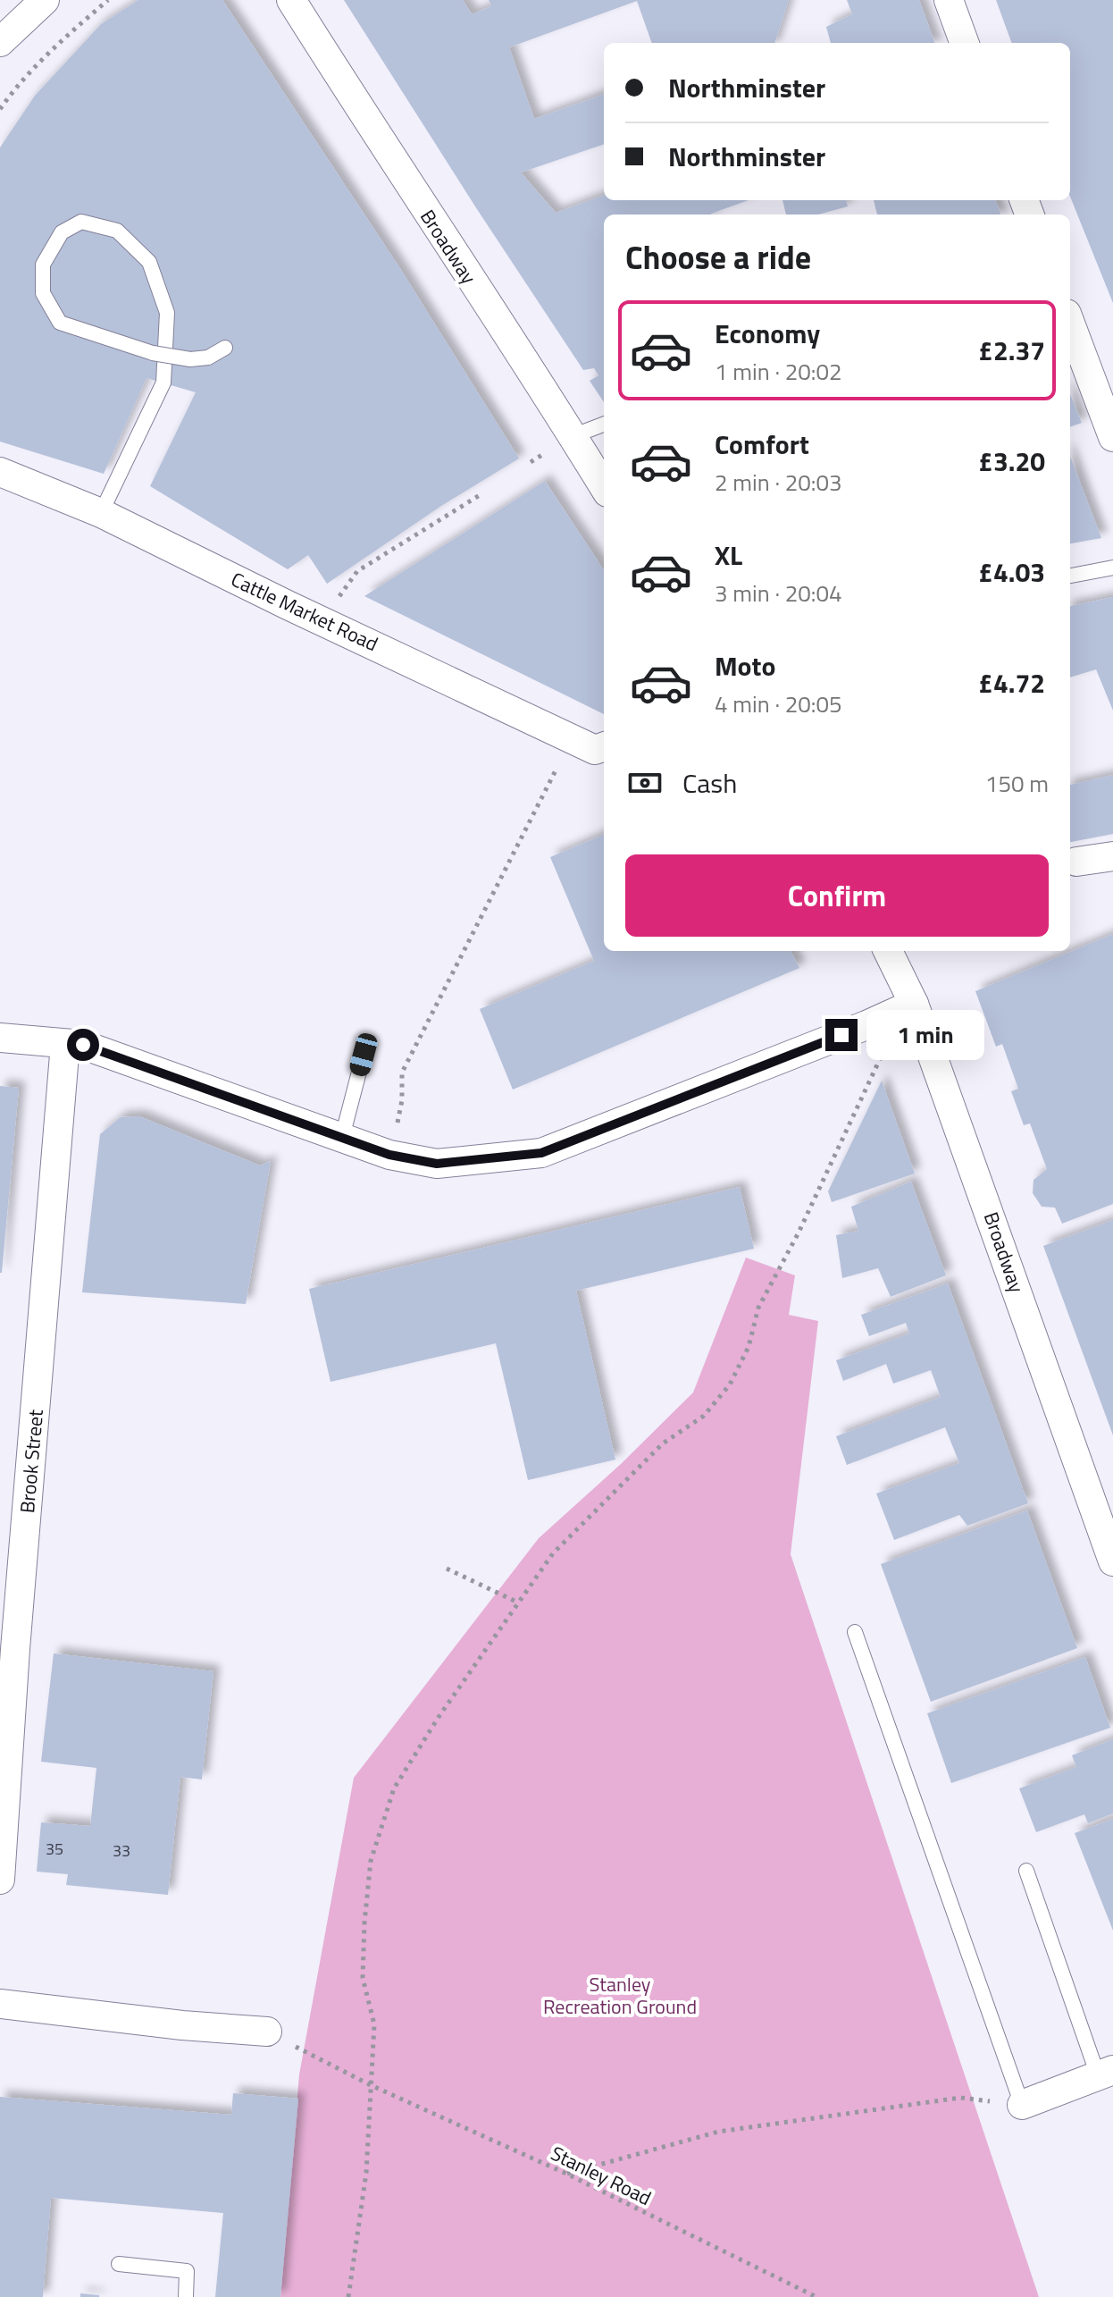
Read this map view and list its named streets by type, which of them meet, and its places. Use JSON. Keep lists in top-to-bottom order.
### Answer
{
  "streets": {
    "street": ["Broadway", "Cattle Market Road", "Brook Street"],
    "path": ["Stanley Road"]
  },
  "parks": ["Stanley Recreation Ground"],
  "house_numbers": ["35", "33"],
  "page": {
    "banner": ["Northminster", "Northminster"],
    "heading": "Choose a ride",
    "list": [
      {
        "name": "Economy",
        "note": "1 min · 20:02",
        "value": "£2.37"
      },
      {
        "name": "Comfort",
        "note": "2 min · 20:03",
        "value": "£3.20"
      },
      {
        "name": "XL",
        "note": "3 min · 20:04",
        "value": "£4.03"
      },
      {
        "name": "Moto",
        "note": "4 min · 20:05",
        "value": "£4.72"
      }
    ],
    "pay": ["Cash", "150 m"],
    "buttons": "Confirm",
    "bubble": "1 min"
  }
}
